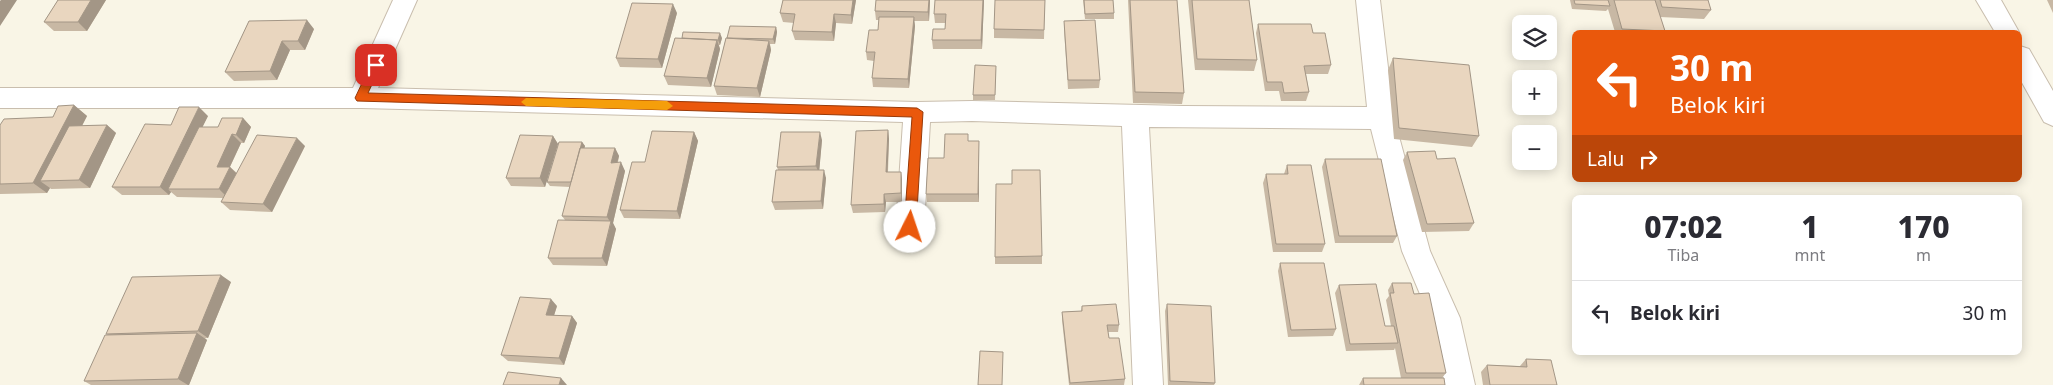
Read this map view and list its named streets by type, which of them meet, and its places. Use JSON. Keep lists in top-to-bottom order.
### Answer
{
  "page": {
    "map_buttons": ["+", "−"],
    "turn": ["30 m", "Belok kiri"],
    "then": "Lalu",
    "eta": [
      "07:02",
      "Tiba",
      "1",
      "mnt",
      "170",
      "m"
    ],
    "list": [
      {
        "name": "Belok kiri",
        "value": "30 m"
      }
    ]
  }
}
